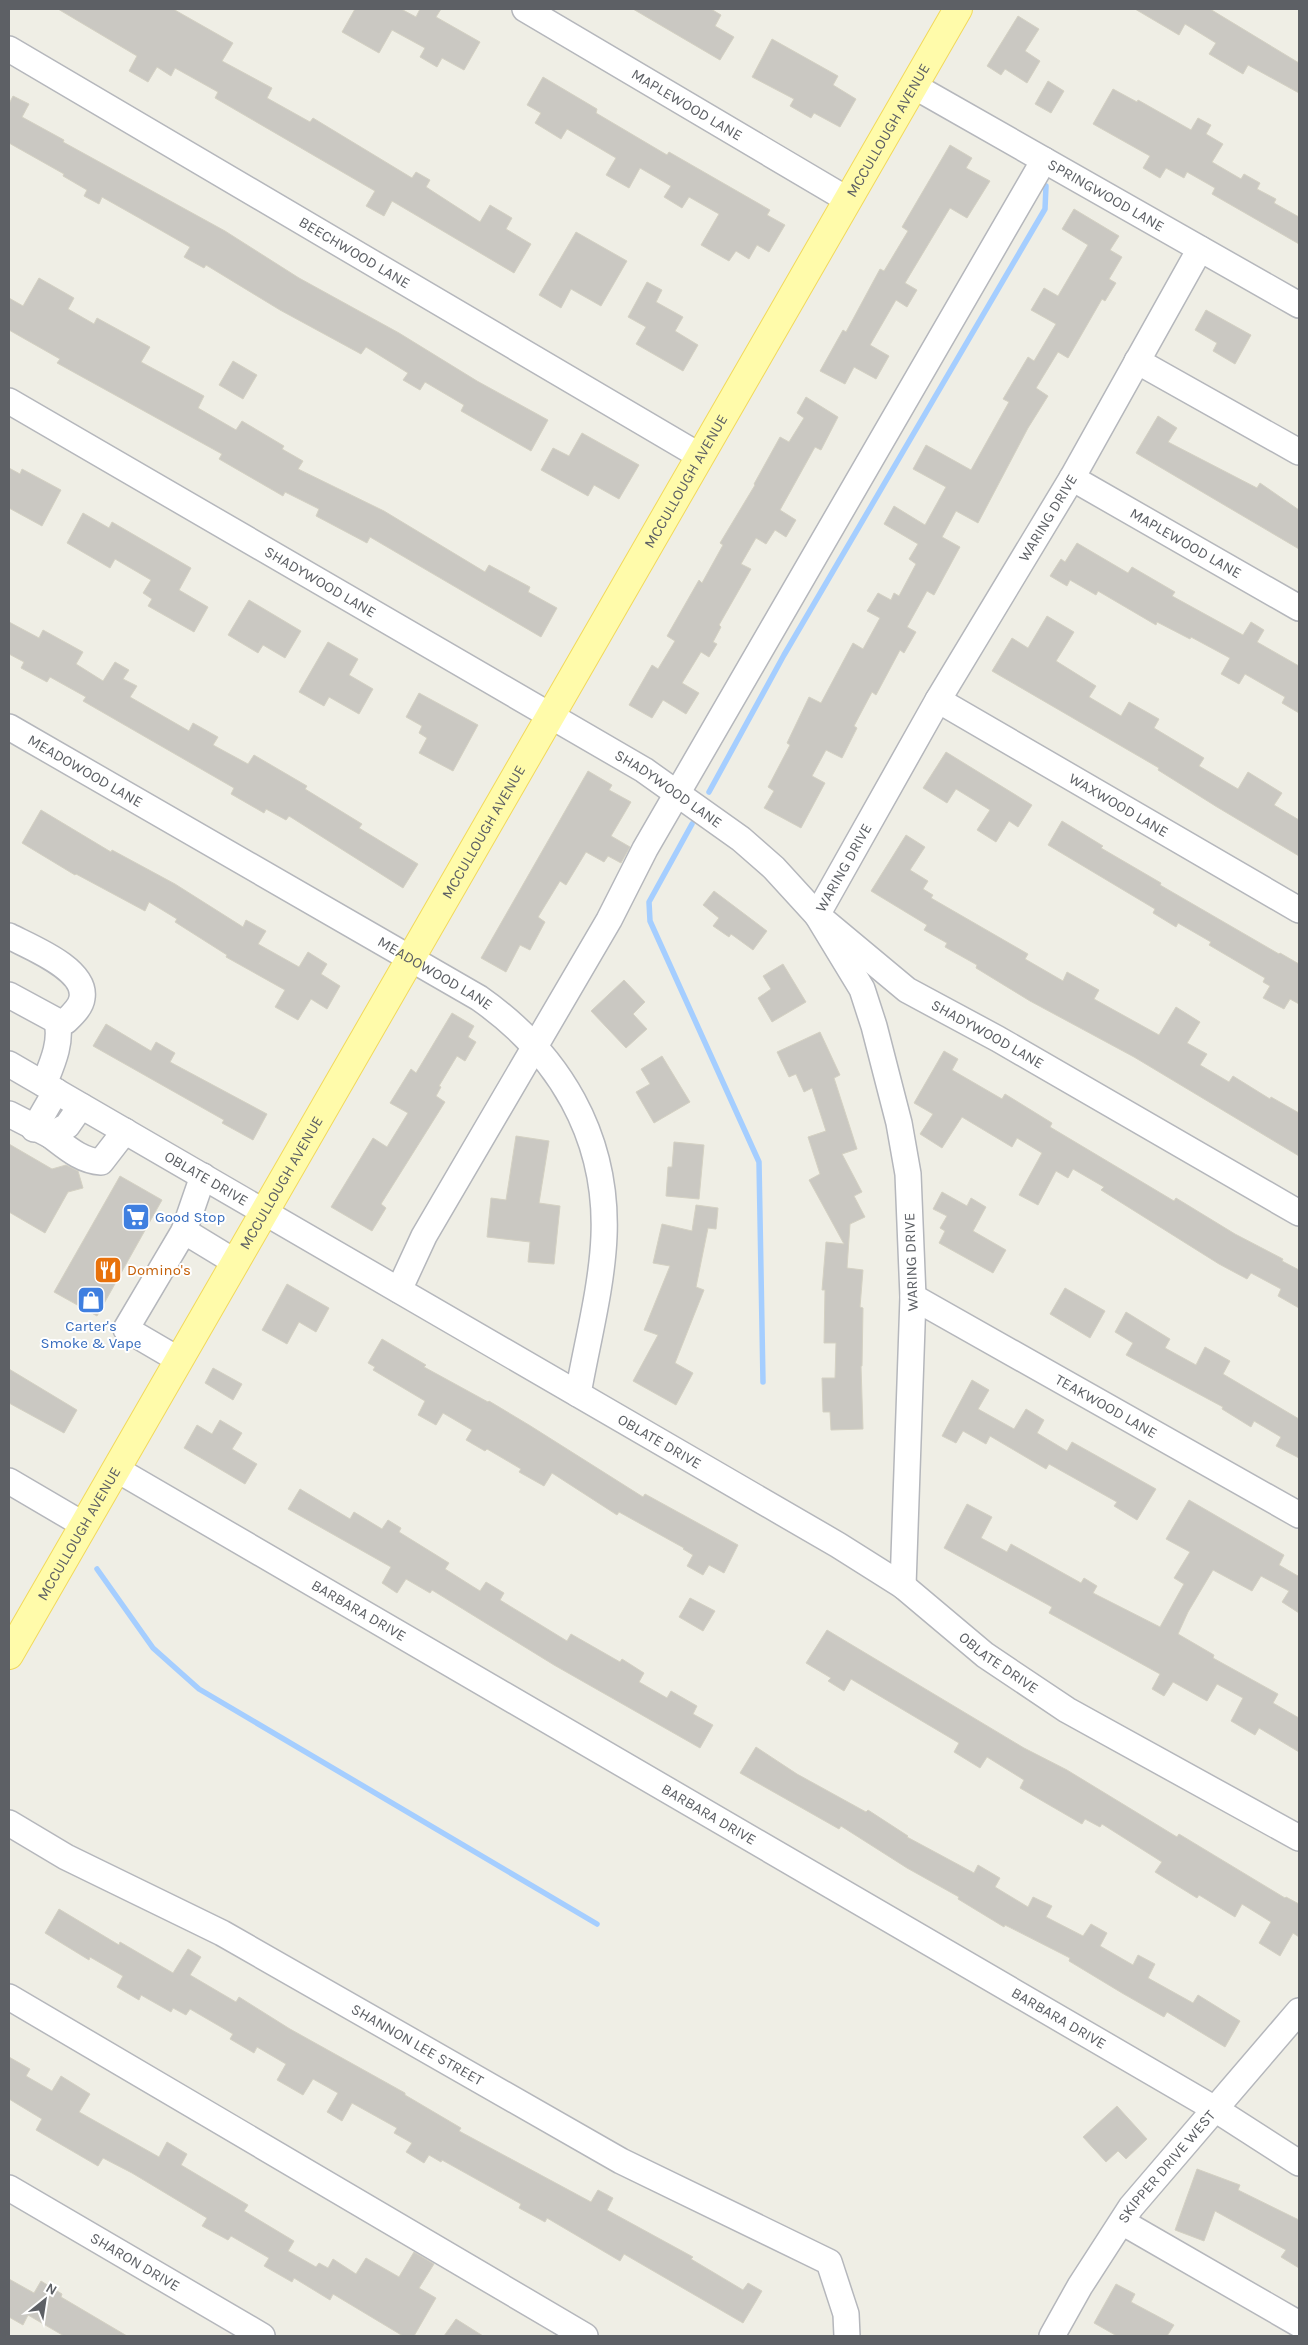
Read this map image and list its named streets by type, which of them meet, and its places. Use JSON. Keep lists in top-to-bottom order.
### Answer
{
  "streets": {
    "main road": ["MCCULLOUGH AVENUE"],
    "street": [
      "MAPLEWOOD LANE",
      "SPRINGWOOD LANE",
      "BEECHWOOD LANE",
      "WARING DRIVE",
      "SHADYWOOD LANE",
      "MEADOWOOD LANE",
      "WAXWOOD LANE",
      "OBLATE DRIVE",
      "TEAKWOOD LANE",
      "BARBARA DRIVE",
      "SHANNON LEE STREET",
      "SKIPPER DRIVE WEST",
      "SHARON DRIVE"
    ]
  },
  "crossings": [
    ["MAPLEWOOD LANE", "MCCULLOUGH AVENUE"],
    ["MAPLEWOOD LANE", "WARING DRIVE"],
    ["MCCULLOUGH AVENUE", "SPRINGWOOD LANE"],
    ["MCCULLOUGH AVENUE", "BEECHWOOD LANE"],
    ["MCCULLOUGH AVENUE", "SHADYWOOD LANE"],
    ["MCCULLOUGH AVENUE", "MEADOWOOD LANE"],
    ["MCCULLOUGH AVENUE", "OBLATE DRIVE"],
    ["MCCULLOUGH AVENUE", "BARBARA DRIVE"],
    ["SPRINGWOOD LANE", "WARING DRIVE"],
    ["WARING DRIVE", "SHADYWOOD LANE"],
    ["WARING DRIVE", "WAXWOOD LANE"],
    ["WARING DRIVE", "OBLATE DRIVE"],
    ["WARING DRIVE", "TEAKWOOD LANE"],
    ["MEADOWOOD LANE", "OBLATE DRIVE"],
    ["BARBARA DRIVE", "SKIPPER DRIVE WEST"]
  ],
  "places": {
    "supermarket": ["Good Stop"],
    "restaurant": ["Domino's"],
    "shop": ["Carter's Smoke & Vape"]
  },
  "north": "top right"
}
